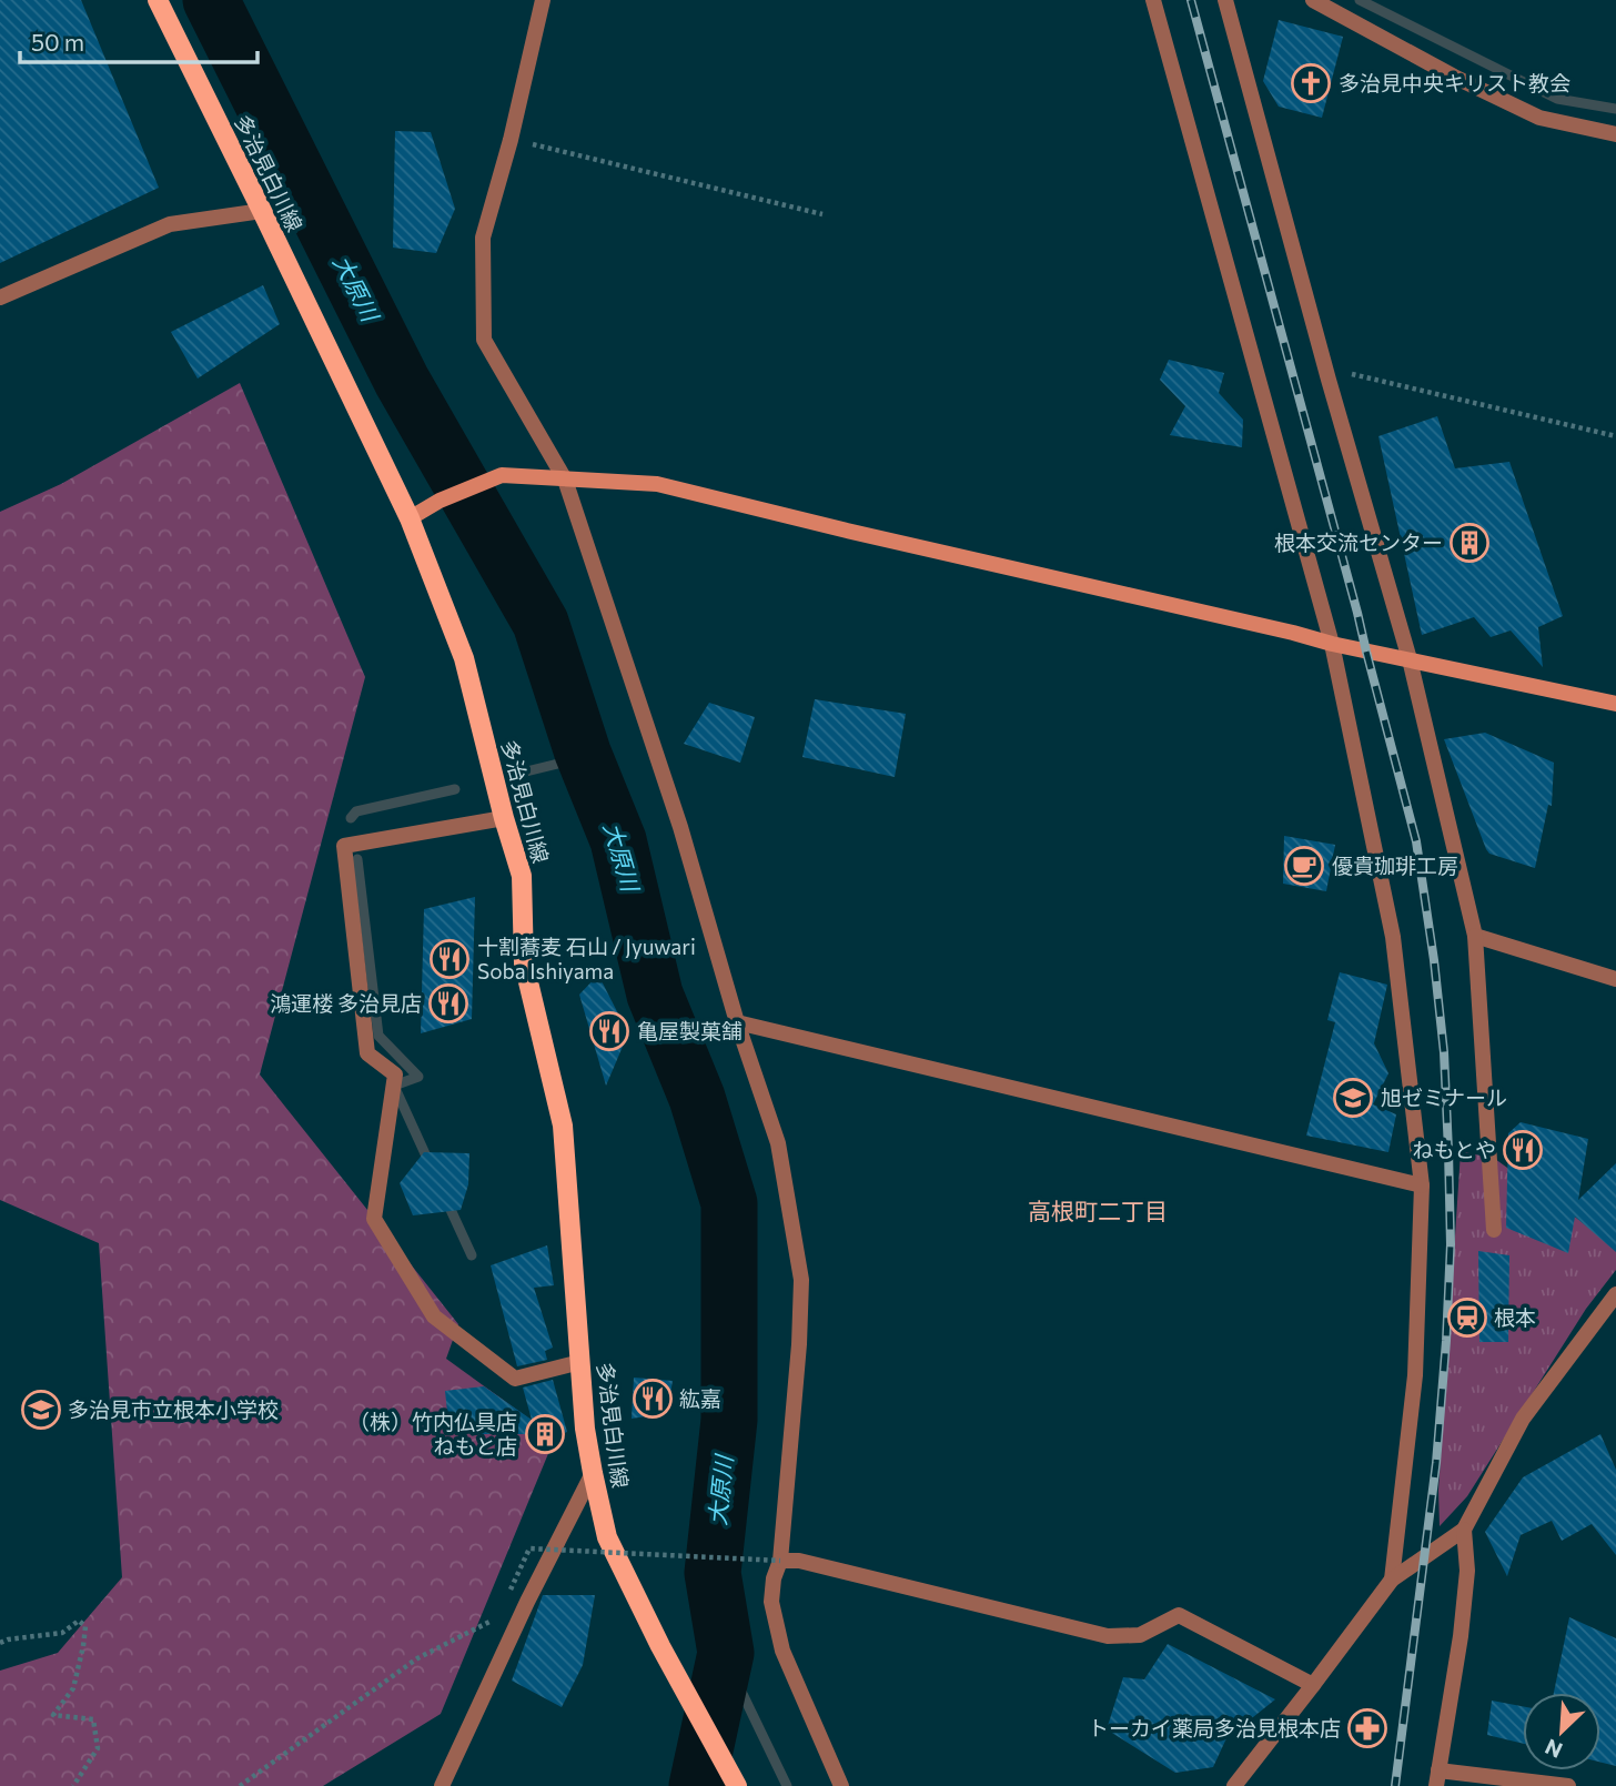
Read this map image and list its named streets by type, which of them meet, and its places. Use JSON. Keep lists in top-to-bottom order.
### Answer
{
  "streets": {
    "main road": ["多治見白川線"]
  },
  "districts": ["高根町二丁目"],
  "water": ["大原川"],
  "places": {
    "church": ["多治見中央キリスト教会"],
    "building": ["根本交流センター", "（株）竹内仏具店 ねもと店"],
    "cafe": ["優貴珈琲工房"],
    "restaurant": [
      "十割蕎麦 石山 / Jyuwari Soba Ishiyama",
      "鴻運楼 多治見店",
      "亀屋製菓舗",
      "ねもとや",
      "紘嘉"
    ],
    "school or university": ["旭ゼミナール", "多治見市立根本小学校"],
    "station": ["根本"],
    "pharmacy": ["トーカイ薬局多治見根本店"]
  },
  "scale_bar": "50 m",
  "north": "bottom left"
}
